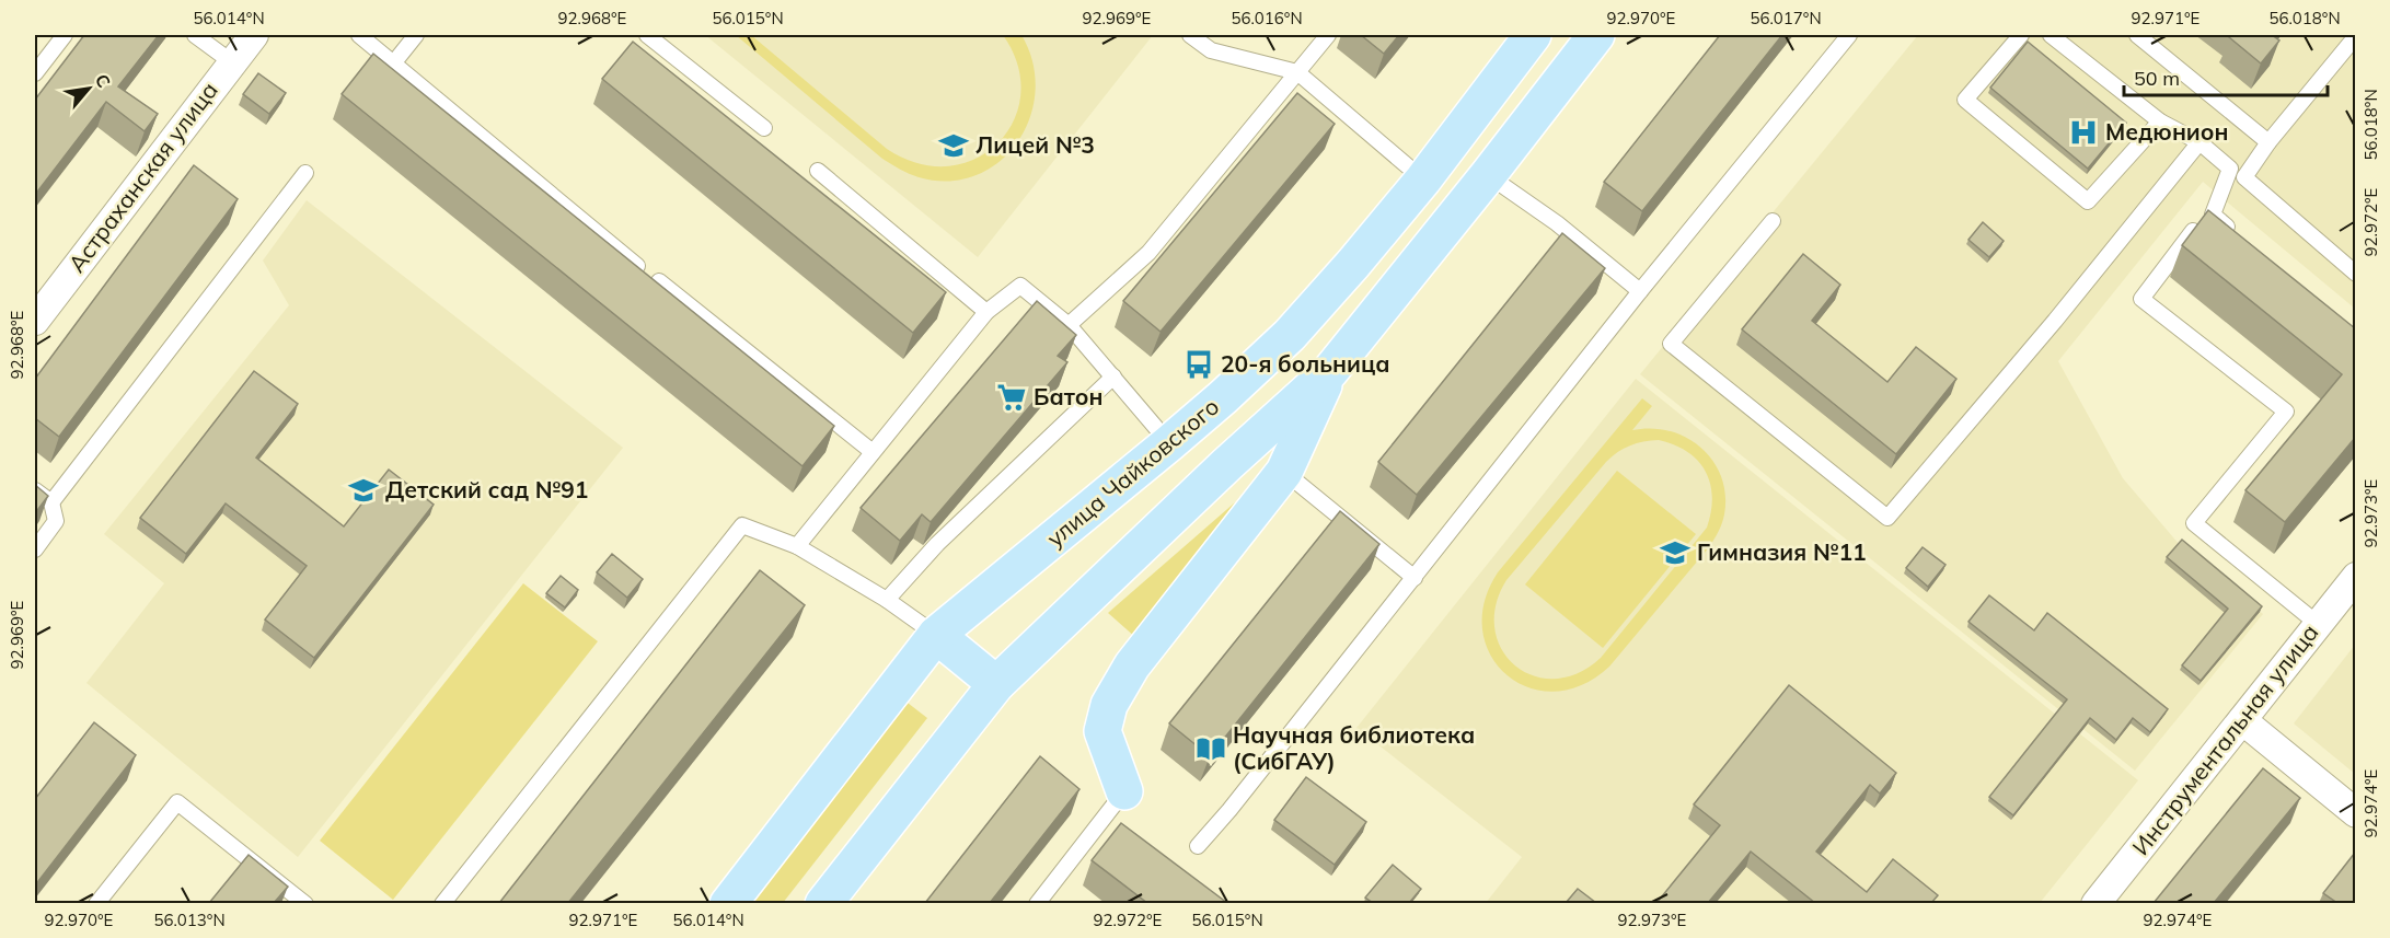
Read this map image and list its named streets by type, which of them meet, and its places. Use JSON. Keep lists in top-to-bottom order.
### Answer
{
  "streets": {
    "main road": ["улица Чайковского"],
    "street": ["Астраханская улица", "Инструментальная улица"]
  },
  "places": {
    "hospital": ["Медюнион"],
    "school or university": ["Лицей №3", "Детский сад №91", "Гимназия №11"],
    "bus stop": ["20-я больница"],
    "supermarket": ["Батон"],
    "library": ["Научная библиотека (СибГАУ)"]
  },
  "scale_bar": "50 m",
  "north": "top right",
  "coordinates": [
    "56.014°N",
    "92.968°E",
    "56.015°N",
    "92.969°E",
    "56.016°N",
    "92.970°E",
    "56.017°N",
    "92.971°E",
    "56.018°N",
    "92.972°E",
    "92.973°E",
    "92.974°E",
    "56.013°N"
  ]
}
